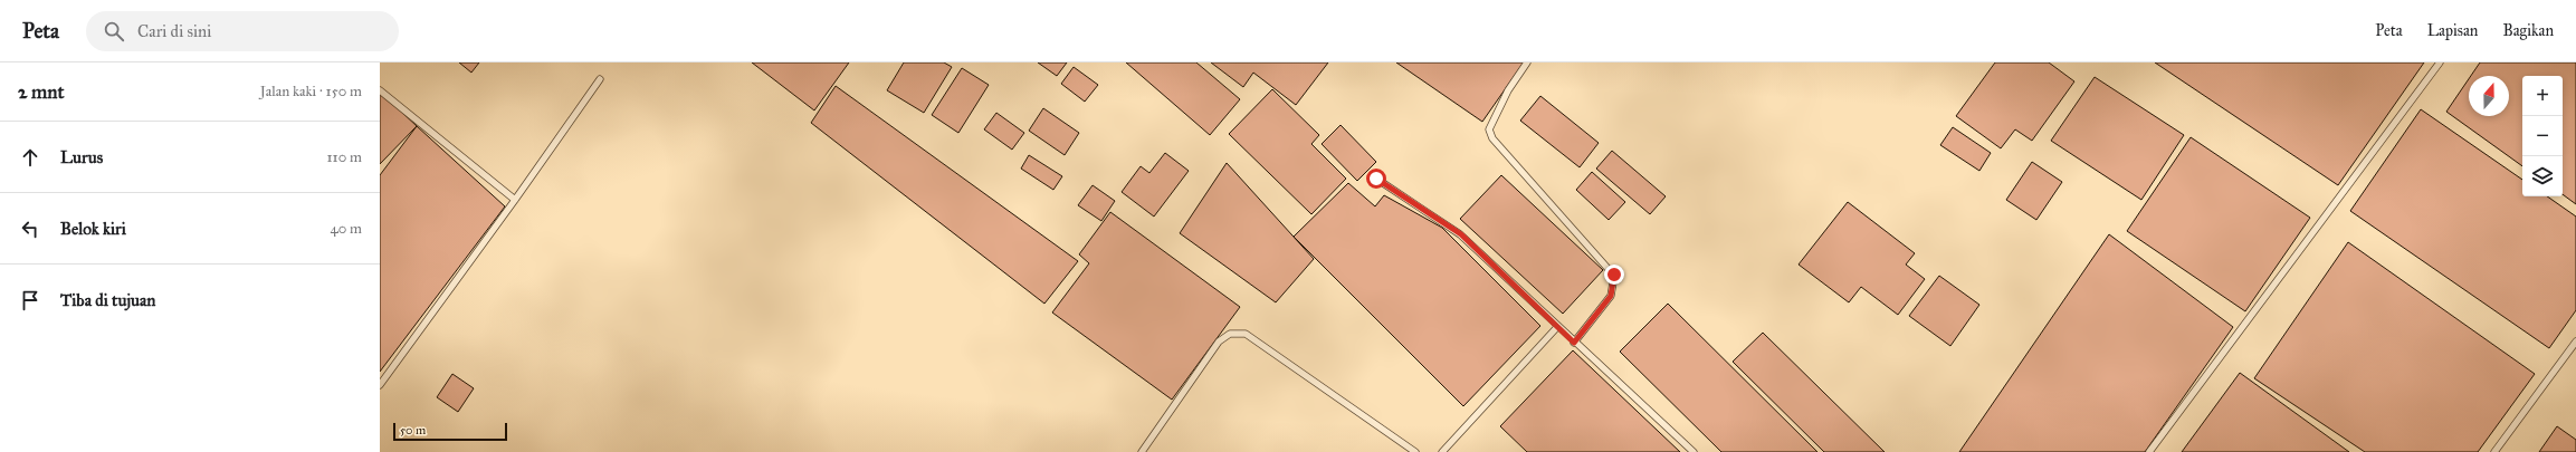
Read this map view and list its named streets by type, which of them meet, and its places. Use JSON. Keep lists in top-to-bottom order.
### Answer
{
  "scale_bar": "50 m",
  "north": "top",
  "page": {
    "header": "Peta",
    "search": "Cari di sini",
    "nav": ["Peta", "Lapisan", "Bagikan"],
    "heading": ["2 mnt", "Jalan kaki · 150 m"],
    "map_buttons": ["+", "−"],
    "list": [
      ["Lurus", "110 m"],
      ["Belok kiri", "40 m"],
      "Tiba di tujuan"
    ],
    "scale": "50 m"
  }
}
